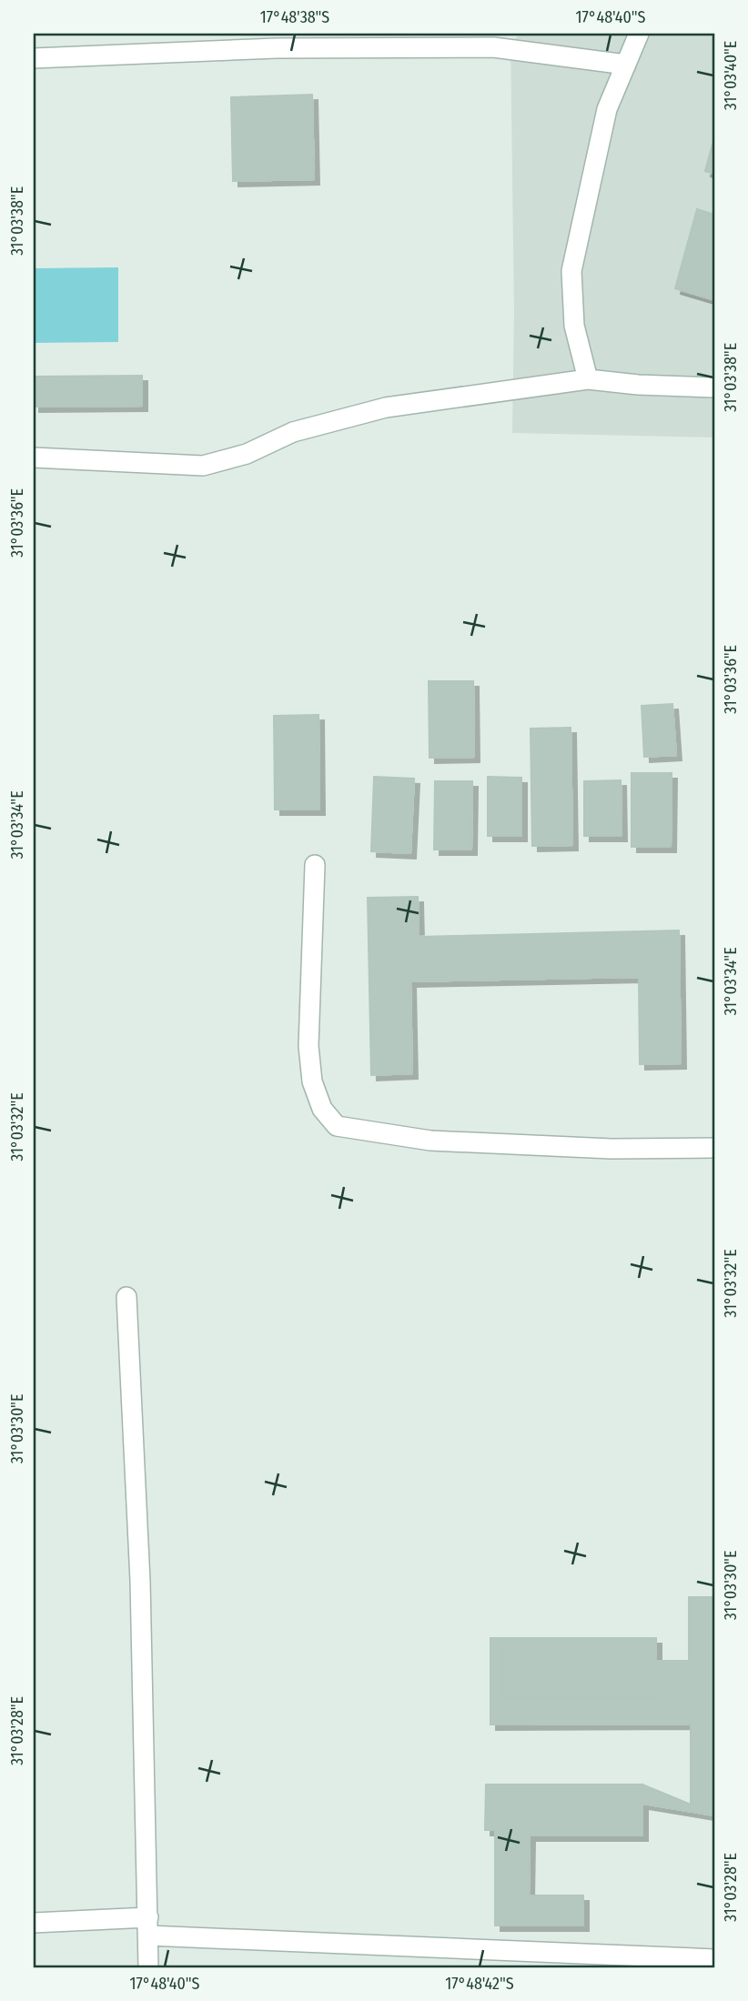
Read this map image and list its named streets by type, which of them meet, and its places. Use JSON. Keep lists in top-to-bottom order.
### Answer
{
  "coordinates": [
    "17°48'38\"S",
    "17°48'40\"S",
    "31°03'40\"E",
    "31°03'38\"E",
    "31°03'36\"E",
    "31°03'34\"E",
    "31°03'32\"E",
    "31°03'30\"E",
    "31°03'28\"E",
    "17°48'42\"S"
  ]
}
